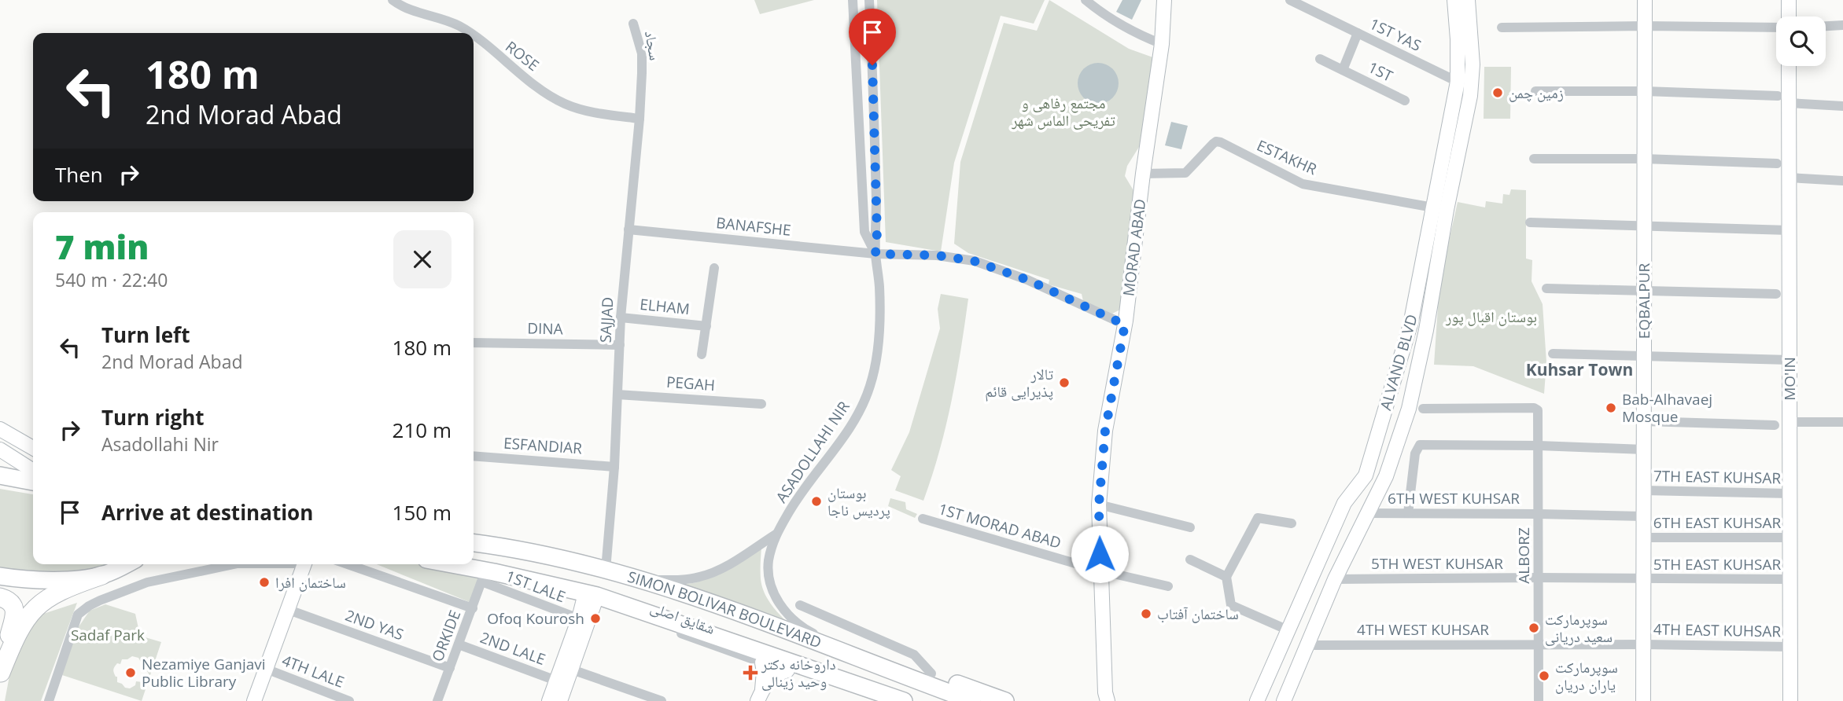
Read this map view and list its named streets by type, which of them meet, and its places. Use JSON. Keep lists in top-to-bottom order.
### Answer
{
  "streets": {
    "main road": ["SIMON BOLIVAR BOULEVARD"],
    "street": [
      "1ST YAS",
      "ROSE",
      "1ST",
      "ESTAKHR",
      "BANAFSHE",
      "MORAD ABAD",
      "EQBALPUR",
      "ELHAM",
      "SAJJAD",
      "DINA",
      "ALVAND BLVD",
      "MO'IN",
      "PEGAH",
      "ESFANDIAR",
      "ASADOLLAHI NIR",
      "7TH EAST KUHSAR",
      "6TH WEST KUHSAR",
      "6TH EAST KUHSAR",
      "1ST MORAD ABAD",
      "ALBORZ",
      "5TH WEST KUHSAR",
      "5TH EAST KUHSAR",
      "1ST LALE",
      "2ND YAS",
      "4TH WEST KUHSAR",
      "4TH EAST KUHSAR",
      "ORKIDE",
      "2ND LALE",
      "4TH LALE"
    ]
  },
  "crossings": [
    ["1ST YAS", "ALVAND BLVD"],
    ["ROSE", "SAJJAD"],
    ["ESTAKHR", "MORAD ABAD"],
    ["ESTAKHR", "ALVAND BLVD"],
    ["BANAFSHE", "MORAD ABAD"],
    ["BANAFSHE", "SAJJAD"],
    ["BANAFSHE", "ASADOLLAHI NIR"],
    ["MORAD ABAD", "1ST MORAD ABAD"],
    ["EQBALPUR", "7TH EAST KUHSAR"],
    ["EQBALPUR", "6TH WEST KUHSAR"],
    ["EQBALPUR", "6TH EAST KUHSAR"],
    ["EQBALPUR", "5TH WEST KUHSAR"],
    ["EQBALPUR", "5TH EAST KUHSAR"],
    ["EQBALPUR", "4TH EAST KUHSAR"],
    ["ELHAM", "SAJJAD"],
    ["SAJJAD", "DINA"],
    ["SAJJAD", "PEGAH"],
    ["SAJJAD", "ESFANDIAR"],
    ["SAJJAD", "SIMON BOLIVAR BOULEVARD"],
    ["ALVAND BLVD", "6TH WEST KUHSAR"],
    ["ALVAND BLVD", "5TH WEST KUHSAR"],
    ["ALVAND BLVD", "4TH WEST KUHSAR"],
    ["MO'IN", "7TH EAST KUHSAR"],
    ["MO'IN", "6TH EAST KUHSAR"],
    ["MO'IN", "5TH EAST KUHSAR"],
    ["MO'IN", "4TH EAST KUHSAR"],
    ["ASADOLLAHI NIR", "SIMON BOLIVAR BOULEVARD"],
    ["6TH WEST KUHSAR", "ALBORZ"],
    ["ALBORZ", "5TH WEST KUHSAR"],
    ["ALBORZ", "4TH WEST KUHSAR"],
    ["ALBORZ", "4TH EAST KUHSAR"],
    ["5TH WEST KUHSAR", "5TH EAST KUHSAR"],
    ["1ST LALE", "ORKIDE"],
    ["2ND YAS", "ORKIDE"],
    ["4TH WEST KUHSAR", "4TH EAST KUHSAR"],
    ["ORKIDE", "2ND LALE"]
  ],
  "districts": ["Kuhsar Town"],
  "parks": ["مجتمع رفاهی و تفریحی الماس شهر", "بوستان اقبال پور", "Sadaf Park"],
  "places": {
    "other": [
      "زمین چمن",
      "تالار پذیرایی قائم",
      "Bab-Alhavaej Mosque",
      "بوستان پردیس ناجا",
      "ساختمان افرا",
      "ساختمان آفتاب",
      "Ofoq Kourosh",
      "سوپرمارکت سعید دریانی",
      "Nezamiye Ganjavi Public Library",
      "سوپرمارکت یاران دریان"
    ],
    "health": ["داروخانه دکتر وحید زینالی"]
  },
  "page": {
    "turn": ["180 m", "2nd Morad Abad"],
    "then": "Then",
    "heading": ["7 min", "540 m · 22:40"],
    "list": [
      {
        "name": "Turn left",
        "note": "2nd Morad Abad",
        "value": "180 m"
      },
      {
        "name": "Turn right",
        "note": "Asadollahi Nir",
        "value": "210 m"
      },
      {
        "name": "Arrive at destination",
        "value": "150 m"
      }
    ]
  }
}
